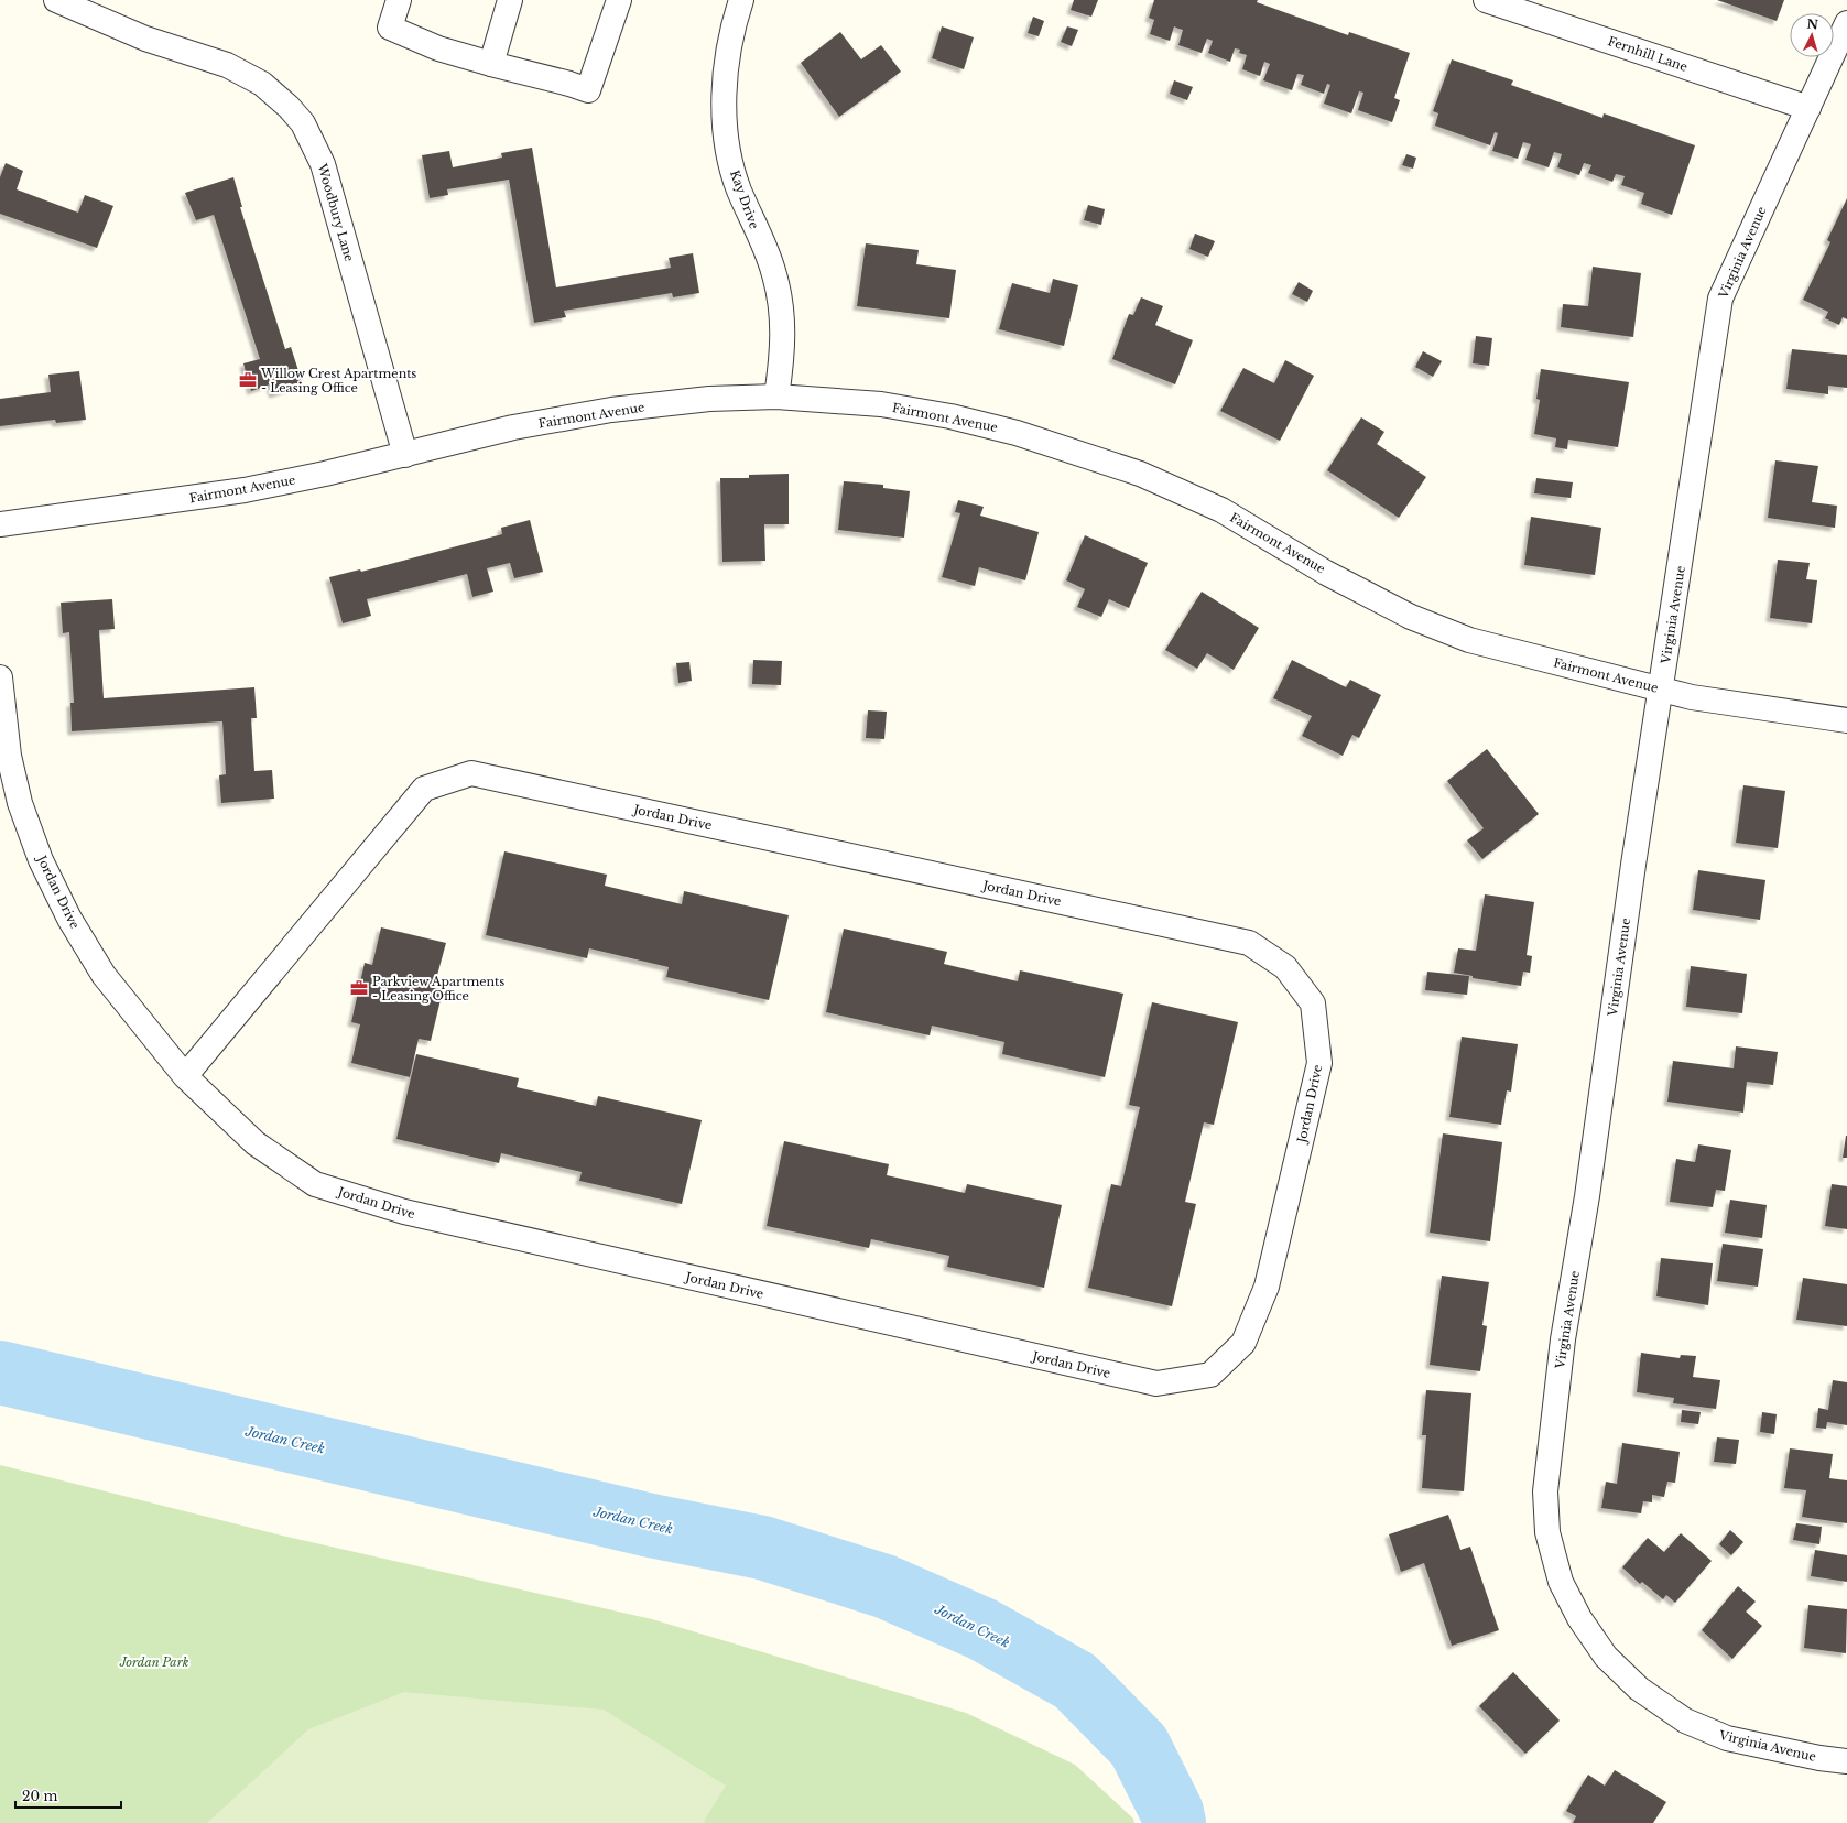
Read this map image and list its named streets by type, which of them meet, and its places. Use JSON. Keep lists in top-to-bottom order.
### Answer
{
  "streets": {
    "street": [
      "Fernhill Lane",
      "Kay Drive",
      "Woodbury Lane",
      "Virginia Avenue",
      "Fairmont Avenue",
      "Jordan Drive"
    ]
  },
  "crossings": [
    ["Fernhill Lane", "Virginia Avenue"],
    ["Kay Drive", "Fairmont Avenue"],
    ["Woodbury Lane", "Fairmont Avenue"],
    ["Virginia Avenue", "Fairmont Avenue"]
  ],
  "water": ["Jordan Creek"],
  "parks": ["Jordan Park"],
  "places": {
    "office": ["Willow Crest Apartments - Leasing Office", "Parkview Apartments - Leasing Office"]
  },
  "scale_bar": "20 m",
  "north": "top"
}
